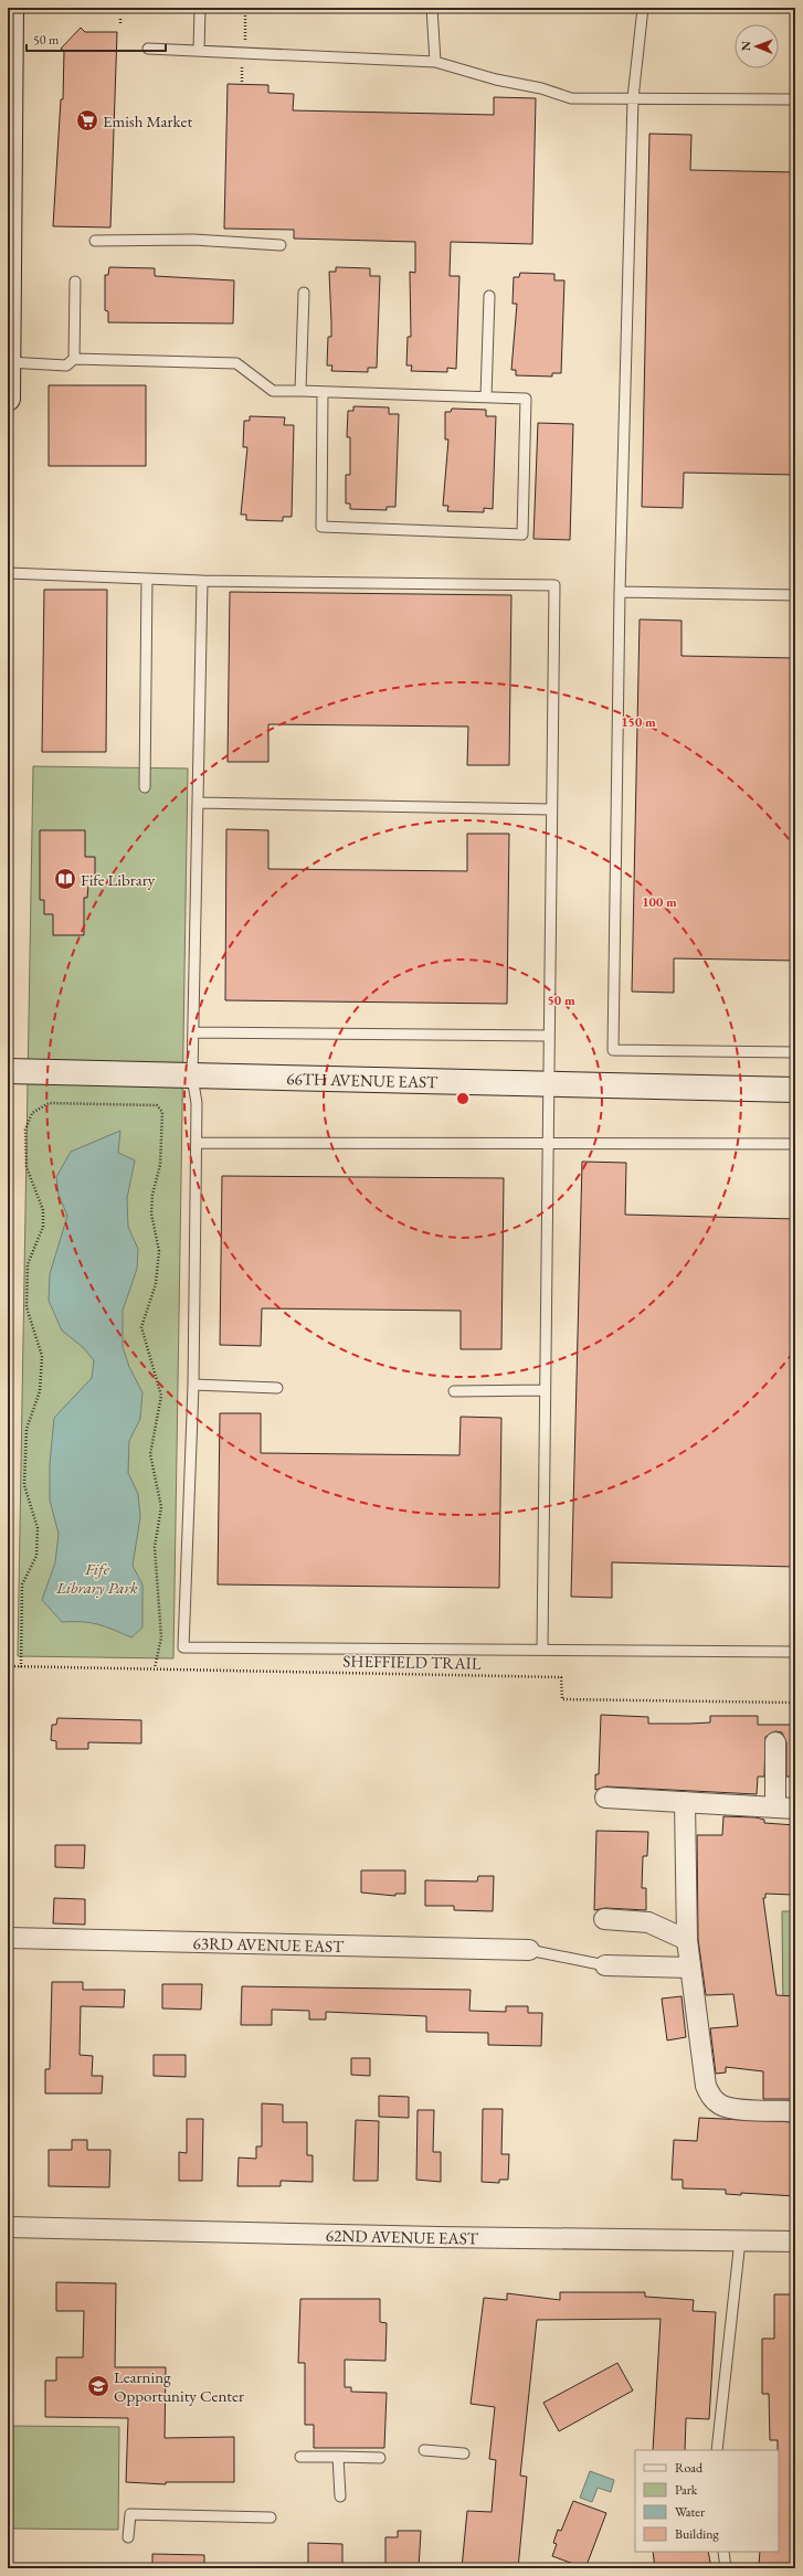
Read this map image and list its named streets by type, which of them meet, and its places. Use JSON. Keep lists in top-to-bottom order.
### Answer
{
  "streets": {
    "street": ["66TH AVENUE EAST", "63RD AVENUE EAST", "62ND AVENUE EAST"],
    "path": ["SHEFFIELD TRAIL"]
  },
  "parks": ["Fife Library Park"],
  "places": {
    "supermarket": ["Emish Market"],
    "library": ["Fife Library"],
    "school or university": ["Learning Opportunity Center"]
  },
  "legend": [
    "Road",
    "Park",
    "Water",
    "Building"
  ],
  "scale_bar": "50 m",
  "north": "left",
  "rings": ["150 m", "100 m", "50 m"]
}
